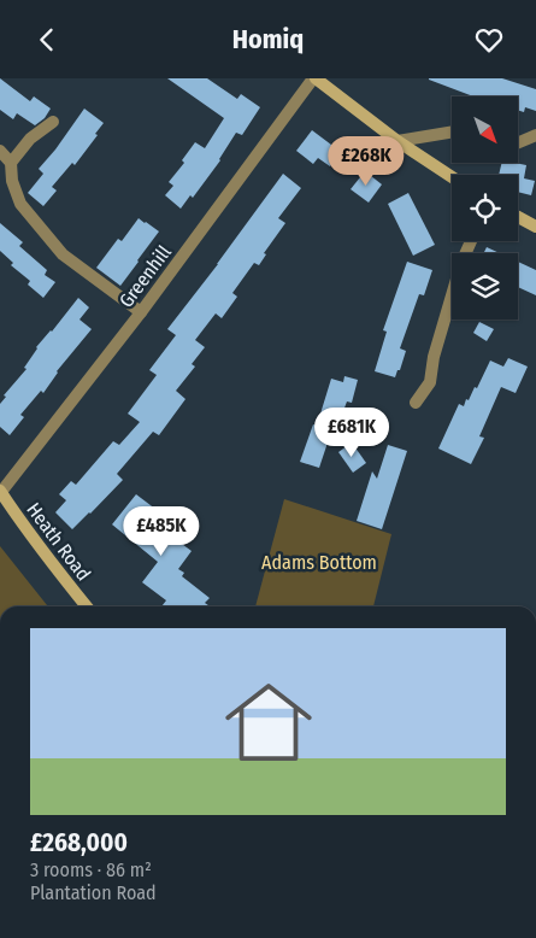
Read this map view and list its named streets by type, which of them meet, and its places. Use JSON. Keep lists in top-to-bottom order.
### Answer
{
  "streets": {
    "street": ["Greenhill", "Heath Road"]
  },
  "crossings": [
    ["Greenhill", "Heath Road"]
  ],
  "parks": ["Adams Bottom"],
  "north": "bottom right",
  "page": {
    "header": "Homiq",
    "price": ["£268K", "£681K", "£485K"],
    "list": [
      {
        "name": "£268,000",
        "note": "3 rooms · 86 m² · Plantation Road"
      }
    ]
  }
}
